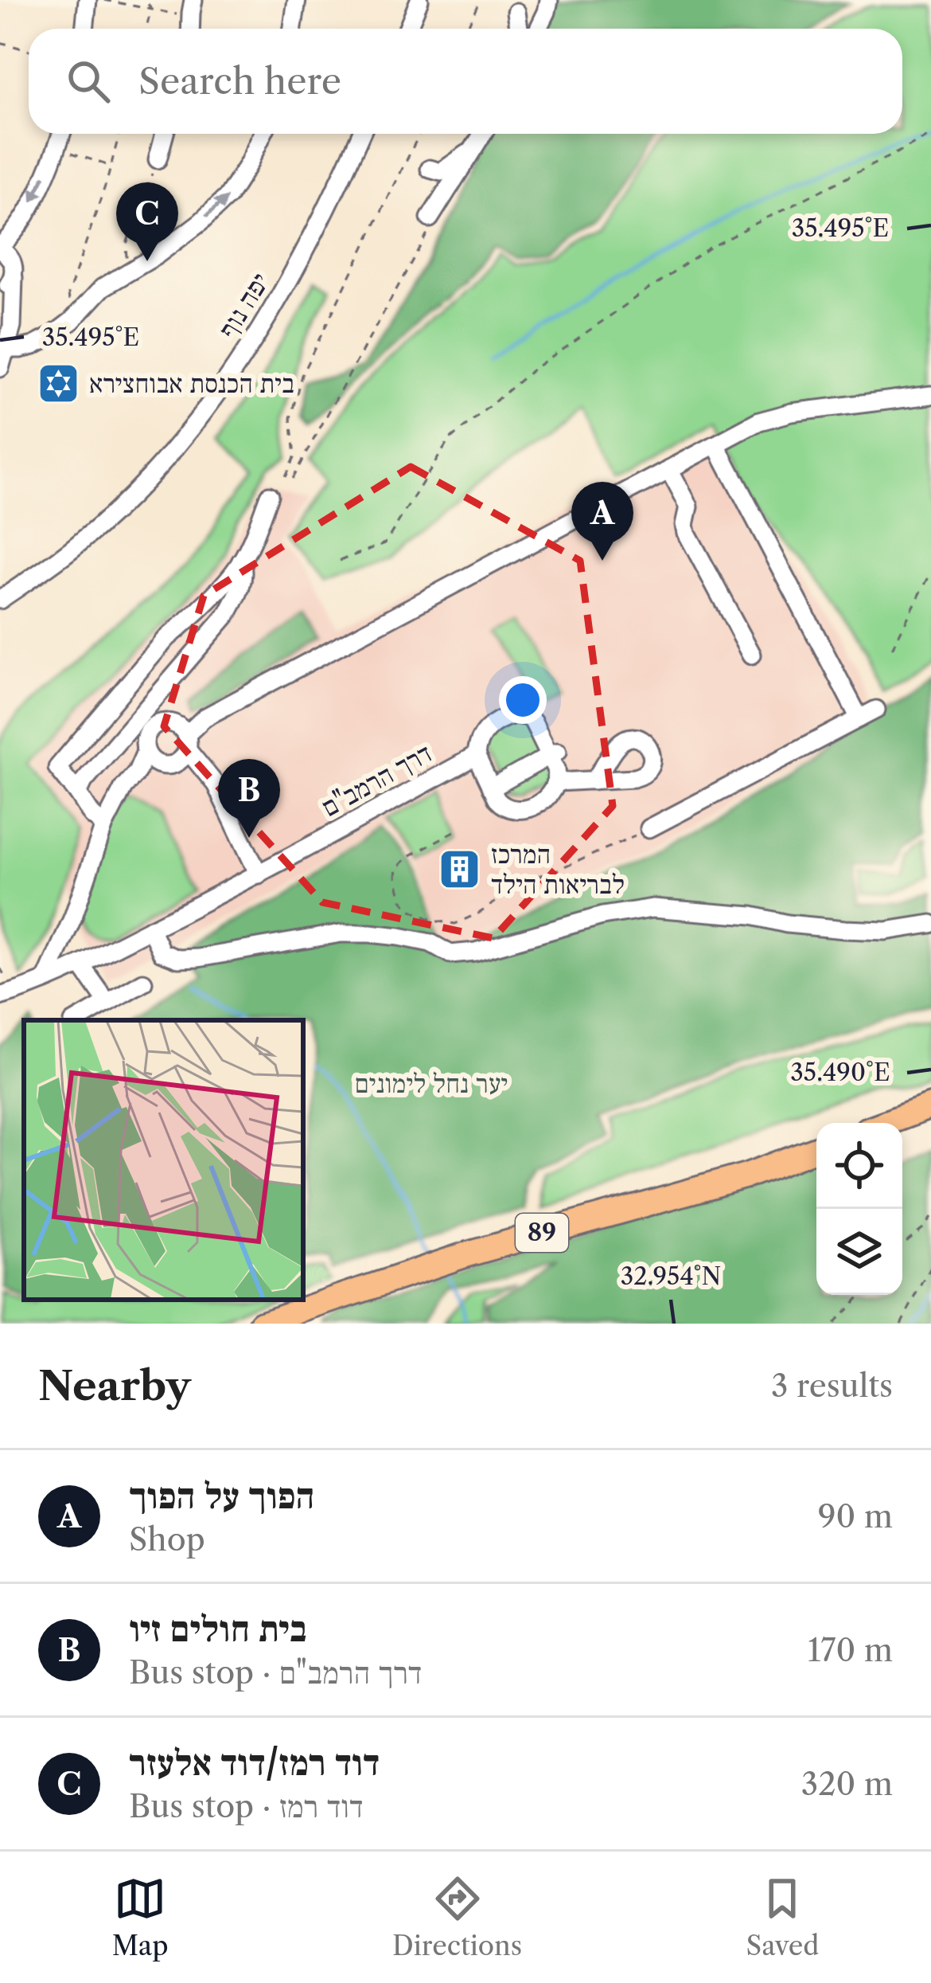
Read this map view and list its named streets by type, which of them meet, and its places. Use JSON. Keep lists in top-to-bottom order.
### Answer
{
  "streets": {
    "highway": ["89"],
    "street": ["יפה נוף", "דרך הרמב\"ם"]
  },
  "parks": ["יער נחל לימונים"],
  "places": {
    "synagogue": ["בית הכנסת אבוחצירא"],
    "building": ["המרכז לבריאות הילד"]
  },
  "page": {
    "search": "Search here",
    "pins": ["C", "A", "B"],
    "heading": ["Nearby", "3 results"],
    "list": [
      {
        "mark": "A",
        "name": "הפוך על הפוך",
        "note": "Shop",
        "value": "90 m"
      },
      {
        "mark": "B",
        "name": "בית חולים זיו",
        "note": "Bus stop · דרך הרמב\"ם",
        "value": "170 m"
      },
      {
        "mark": "C",
        "name": "דוד רמז/דוד אלעזר",
        "note": "Bus stop · דוד רמז",
        "value": "320 m"
      }
    ],
    "nav": ["Map", "Directions", "Saved"]
  },
  "coordinates": ["35.495°E", "35.490°E", "32.954°N"]
}
